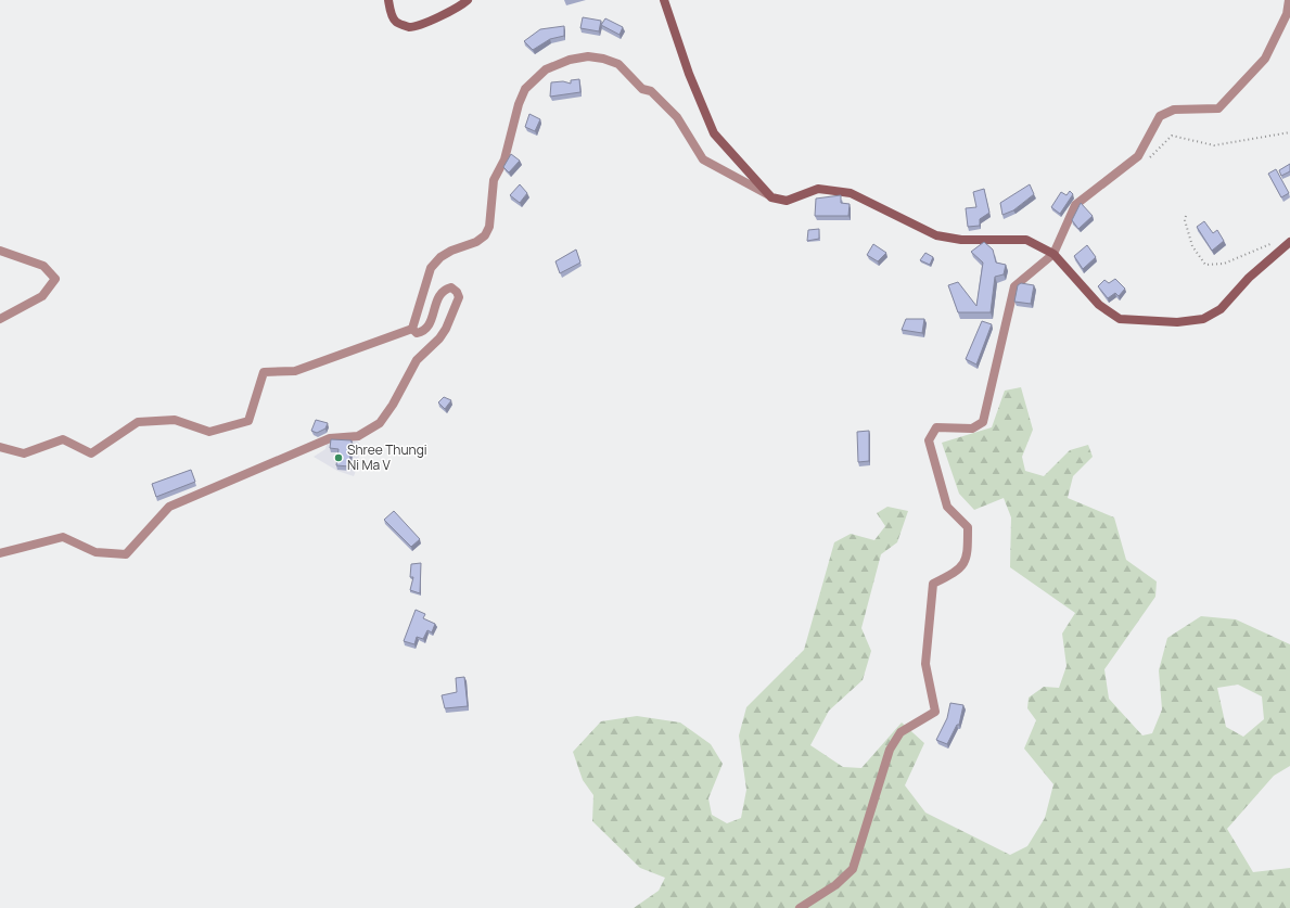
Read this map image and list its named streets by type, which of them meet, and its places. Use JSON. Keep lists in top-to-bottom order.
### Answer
{
  "places": ["Shree Thungi Ni Ma V"]
}
